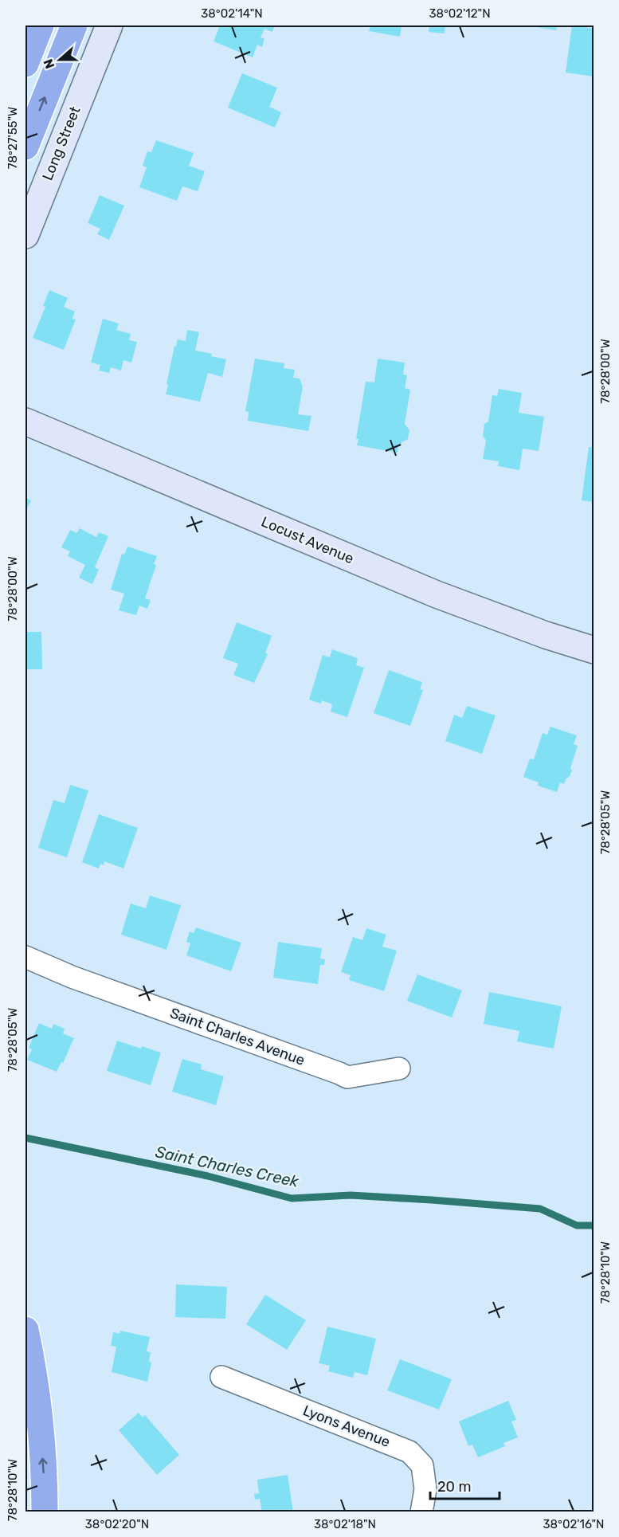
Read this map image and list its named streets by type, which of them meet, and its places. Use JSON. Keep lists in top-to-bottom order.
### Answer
{
  "streets": {
    "street": [
      "Long Street",
      "Locust Avenue",
      "Saint Charles Avenue",
      "Lyons Avenue"
    ]
  },
  "water": ["Saint Charles Creek"],
  "scale_bar": "20 m",
  "north": "left",
  "coordinates": [
    "38°02'14\"N",
    "38°02'12\"N",
    "78°27'55\"W",
    "78°28'00\"W",
    "78°28'05\"W",
    "78°28'10\"W",
    "38°02'20\"N",
    "38°02'18\"N",
    "38°02'16\"N"
  ]
}
